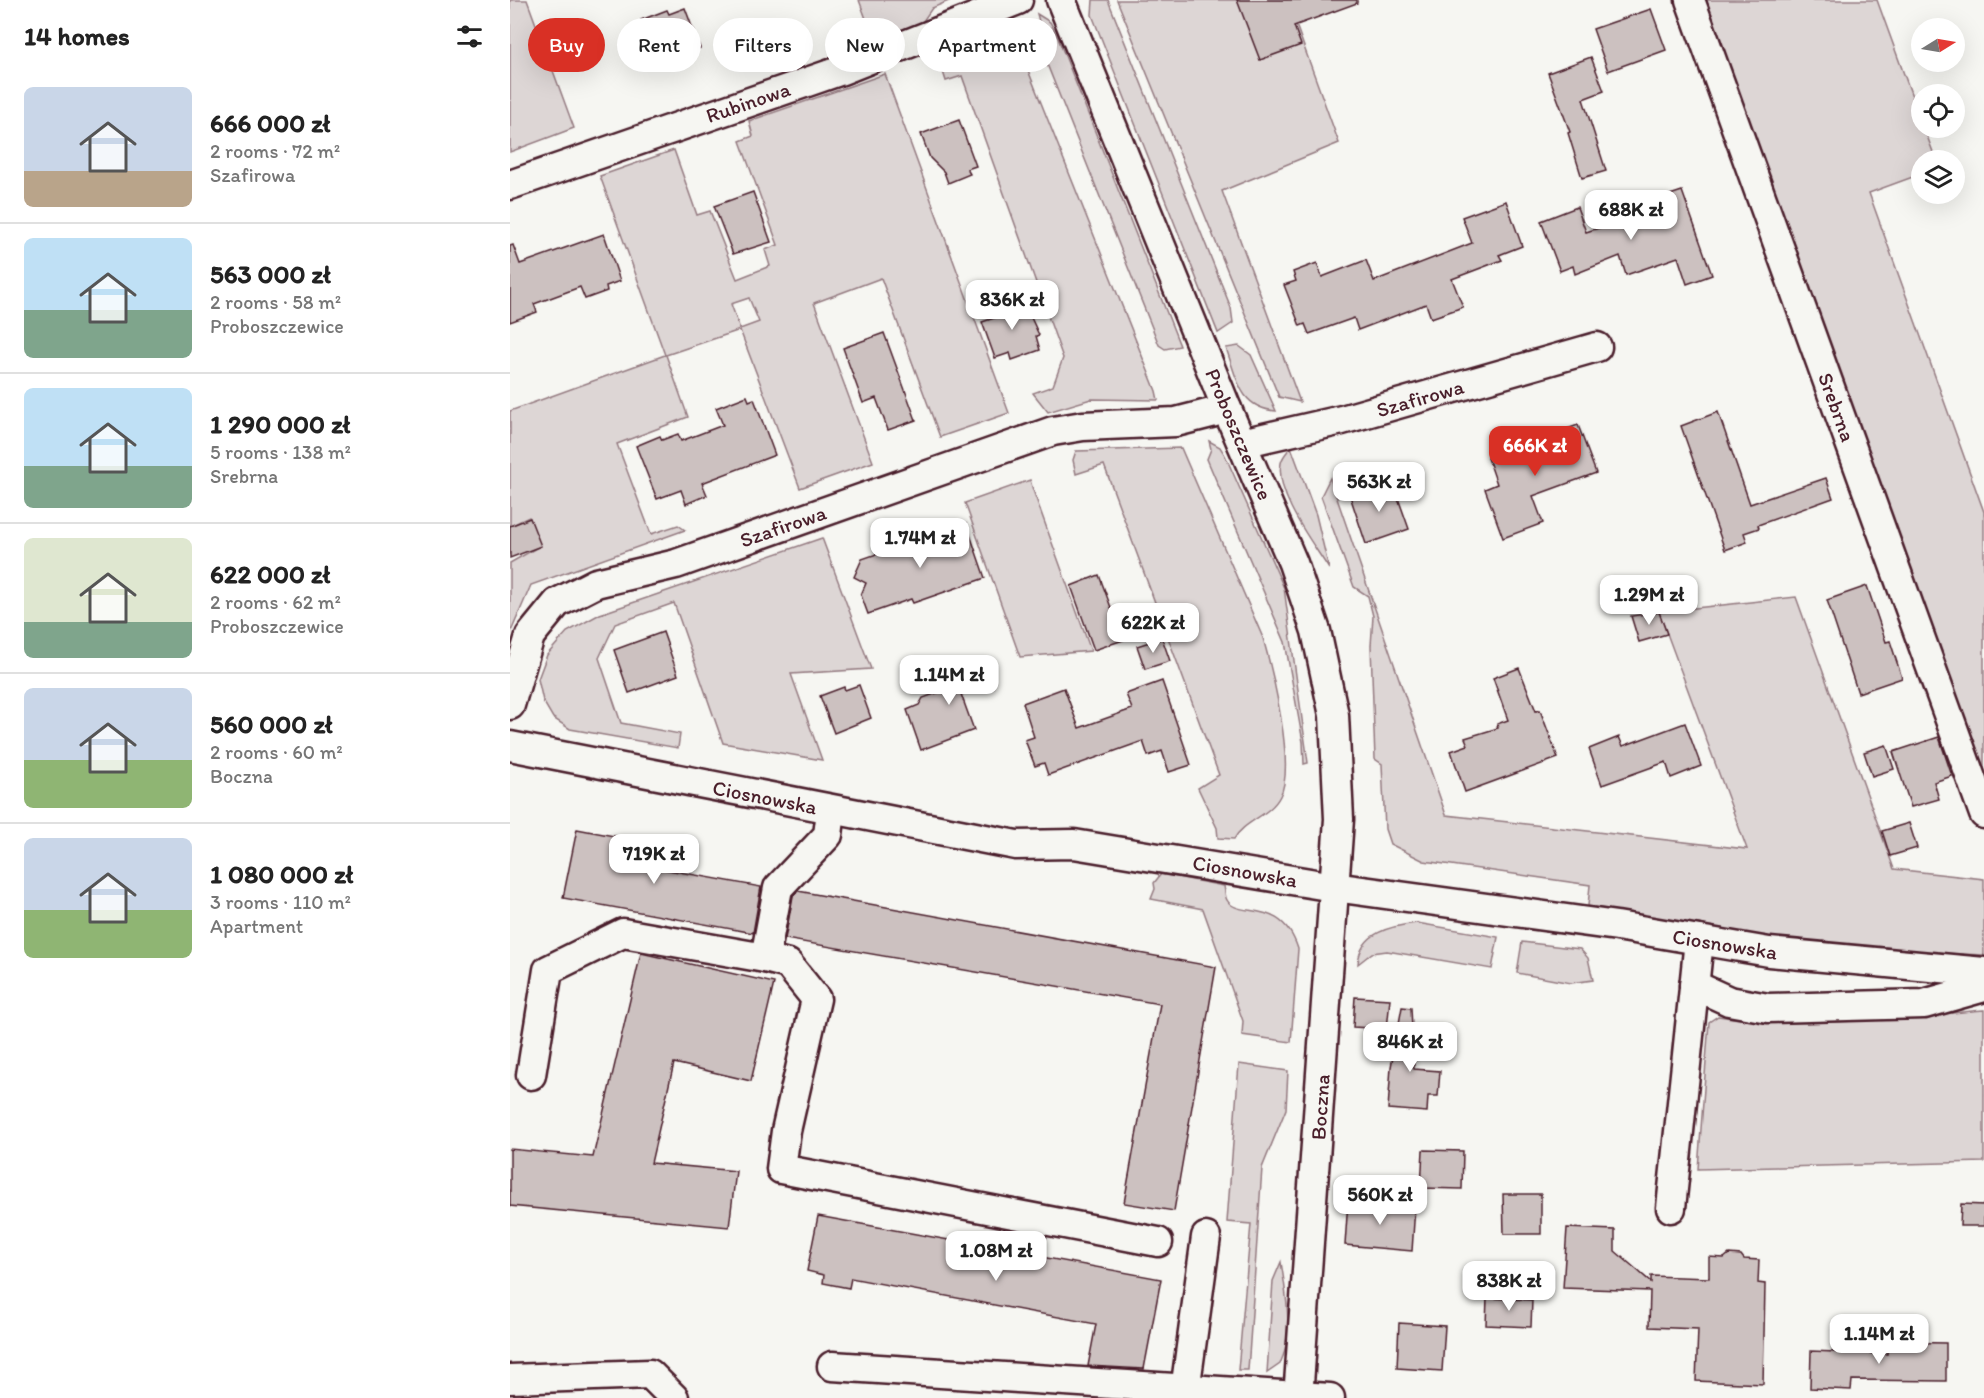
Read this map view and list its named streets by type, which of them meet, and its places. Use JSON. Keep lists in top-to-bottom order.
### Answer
{
  "streets": {
    "street": [
      "Rubinowa",
      "Szafirowa",
      "Srebrna",
      "Proboszczewice",
      "Ciosnowska",
      "Boczna"
    ]
  },
  "crossings": [
    ["Szafirowa", "Proboszczewice"],
    ["Proboszczewice", "Ciosnowska"],
    ["Proboszczewice", "Boczna"],
    ["Ciosnowska", "Boczna"]
  ],
  "north": "right",
  "page": {
    "heading": "14 homes",
    "chip": [
      "Buy",
      "Rent",
      "Filters",
      "New",
      "Apartment"
    ],
    "list": [
      {
        "name": "666 000 zł",
        "note": "2 rooms · 72 m² · Szafirowa"
      },
      {
        "name": "563 000 zł",
        "note": "2 rooms · 58 m² · Proboszczewice"
      },
      {
        "name": "1 290 000 zł",
        "note": "5 rooms · 138 m² · Srebrna"
      },
      {
        "name": "622 000 zł",
        "note": "2 rooms · 62 m² · Proboszczewice"
      },
      {
        "name": "560 000 zł",
        "note": "2 rooms · 60 m² · Boczna"
      },
      {
        "name": "1 080 000 zł",
        "note": "3 rooms · 110 m² · Apartment"
      }
    ],
    "price": [
      "688K zł",
      "836K zł",
      "666K zł",
      "563K zł",
      "1.74M zł",
      "1.29M zł",
      "622K zł",
      "1.14M zł",
      "719K zł",
      "846K zł",
      "560K zł",
      "1.08M zł",
      "838K zł",
      "1.14M zł"
    ]
  }
}
